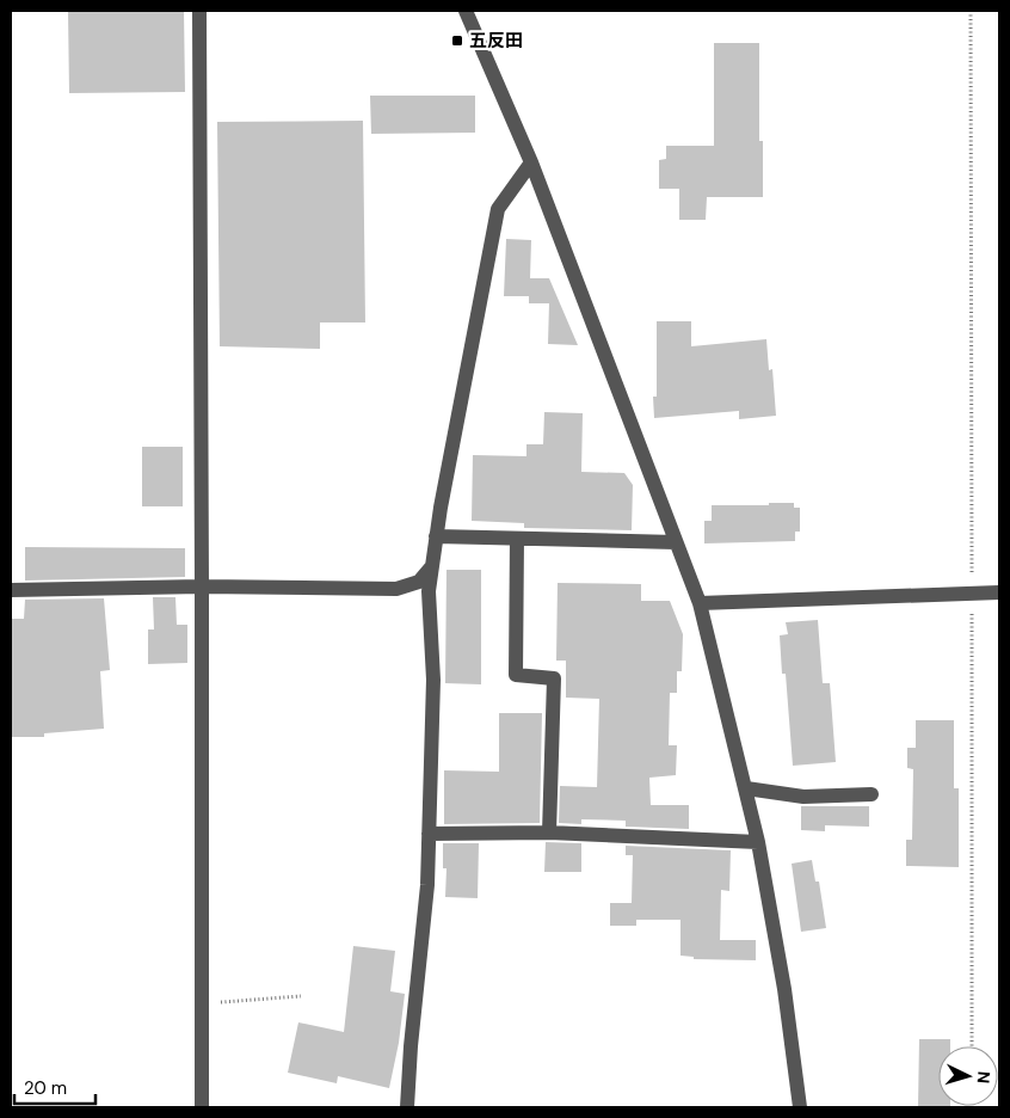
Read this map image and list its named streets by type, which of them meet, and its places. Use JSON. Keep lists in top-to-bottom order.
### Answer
{
  "places": {
    "transit": ["五反田"]
  },
  "scale_bar": "20 m",
  "north": "right"
}
